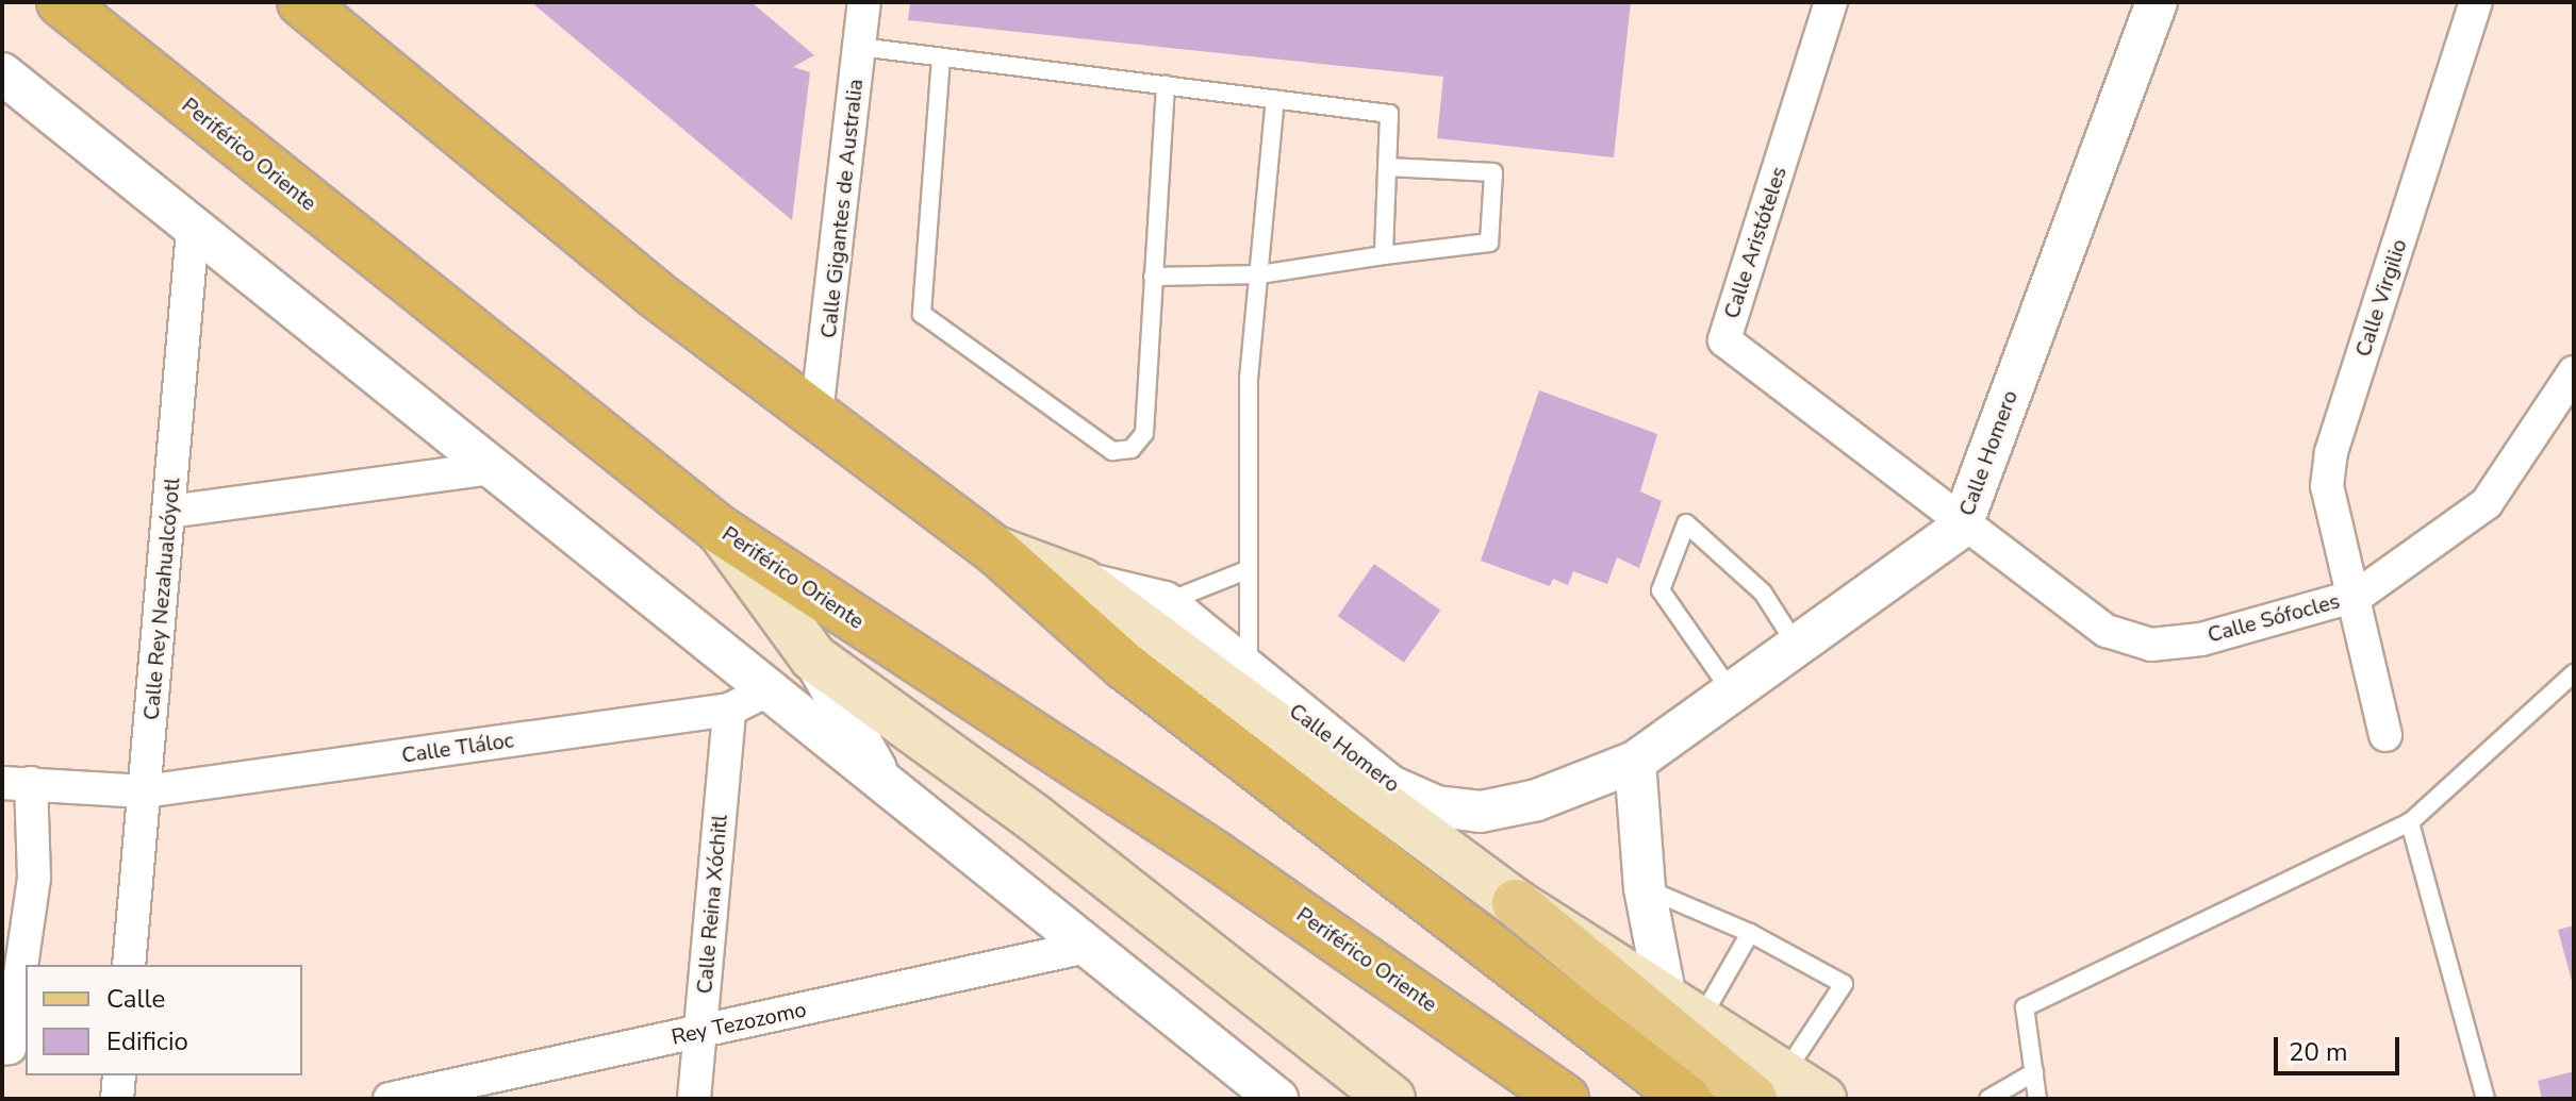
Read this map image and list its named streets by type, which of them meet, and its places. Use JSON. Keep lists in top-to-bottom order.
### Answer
{
  "streets": {
    "highway": ["Periférico Oriente"],
    "street": [
      "Calle Gigantes de Australia",
      "Calle Aristóteles",
      "Calle Virgilio",
      "Calle Homero",
      "Calle Rey Nezahualcóyotl",
      "Calle Sófocles",
      "Calle Tláloc",
      "Calle Reina Xóchitl",
      "Rey Tezozomo"
    ]
  },
  "crossings": [
    ["Calle Aristóteles", "Calle Homero"],
    ["Calle Aristóteles", "Calle Sófocles"],
    ["Calle Virgilio", "Calle Sófocles"],
    ["Calle Homero", "Calle Sófocles"],
    ["Calle Rey Nezahualcóyotl", "Calle Tláloc"],
    ["Calle Tláloc", "Calle Reina Xóchitl"],
    ["Calle Reina Xóchitl", "Rey Tezozomo"]
  ],
  "legend": ["Calle", "Edificio"],
  "scale_bar": "20 m"
}
